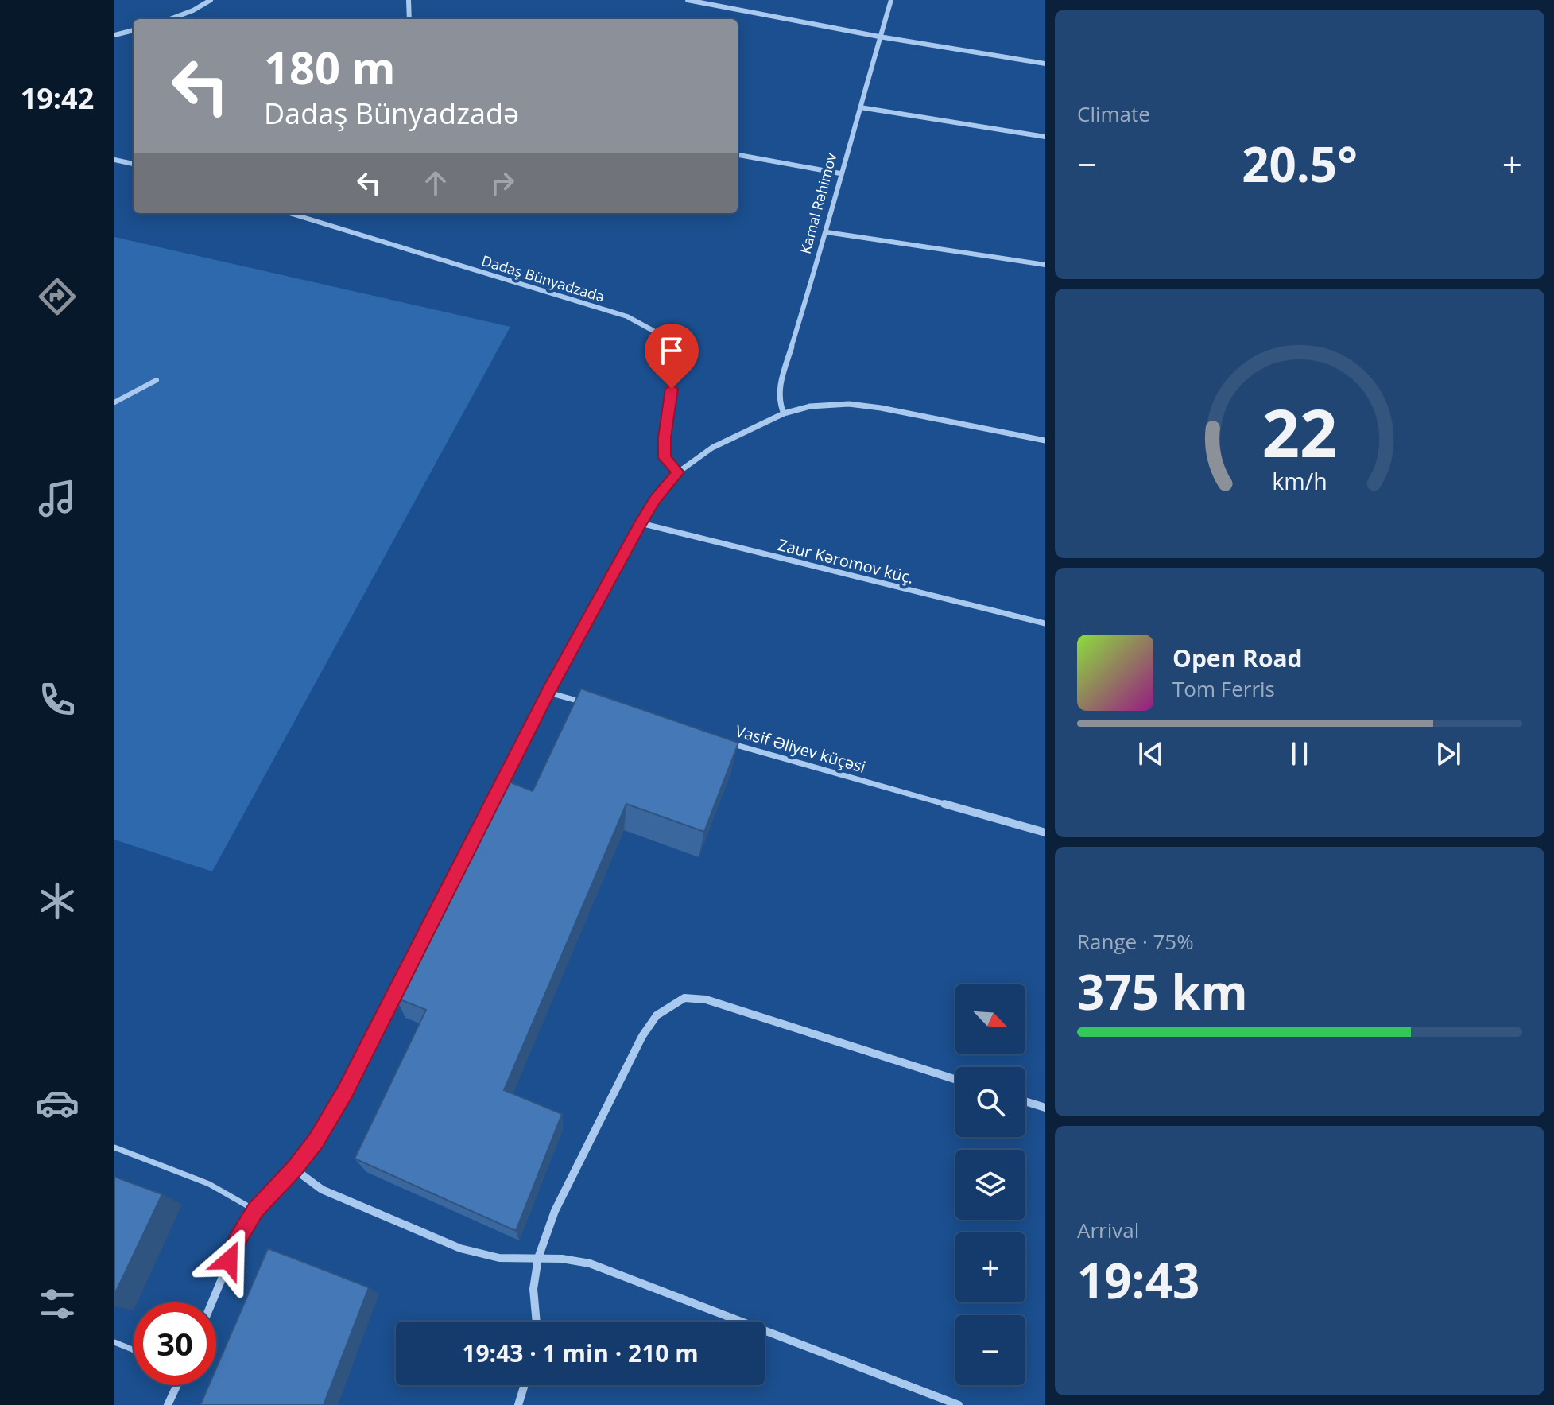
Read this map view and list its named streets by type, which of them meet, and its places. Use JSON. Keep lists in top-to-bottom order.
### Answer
{
  "streets": {
    "street": [
      "Kamal Rəhimov",
      "Dadaş Bünyadzadə",
      "Zaur Kəromov küç.",
      "Vasif Əliyev küçəsi"
    ]
  },
  "north": "bottom right",
  "page": {
    "tabs": "19:42",
    "tile": [
      "Climate",
      ["Range · 75%", "375 km"],
      ["Arrival", "19:43"]
    ],
    "turn": ["180 m", "Dadaş Bünyadzadə"],
    "heat": ["−", "20.5°", "+"],
    "song": ["Open Road", "Tom Ferris"],
    "map_buttons": ["+", "−"],
    "limit": "30",
    "trip": "19:43 · 1 min · 210 m",
    "gauge": ["22", "km/h"]
  }
}
